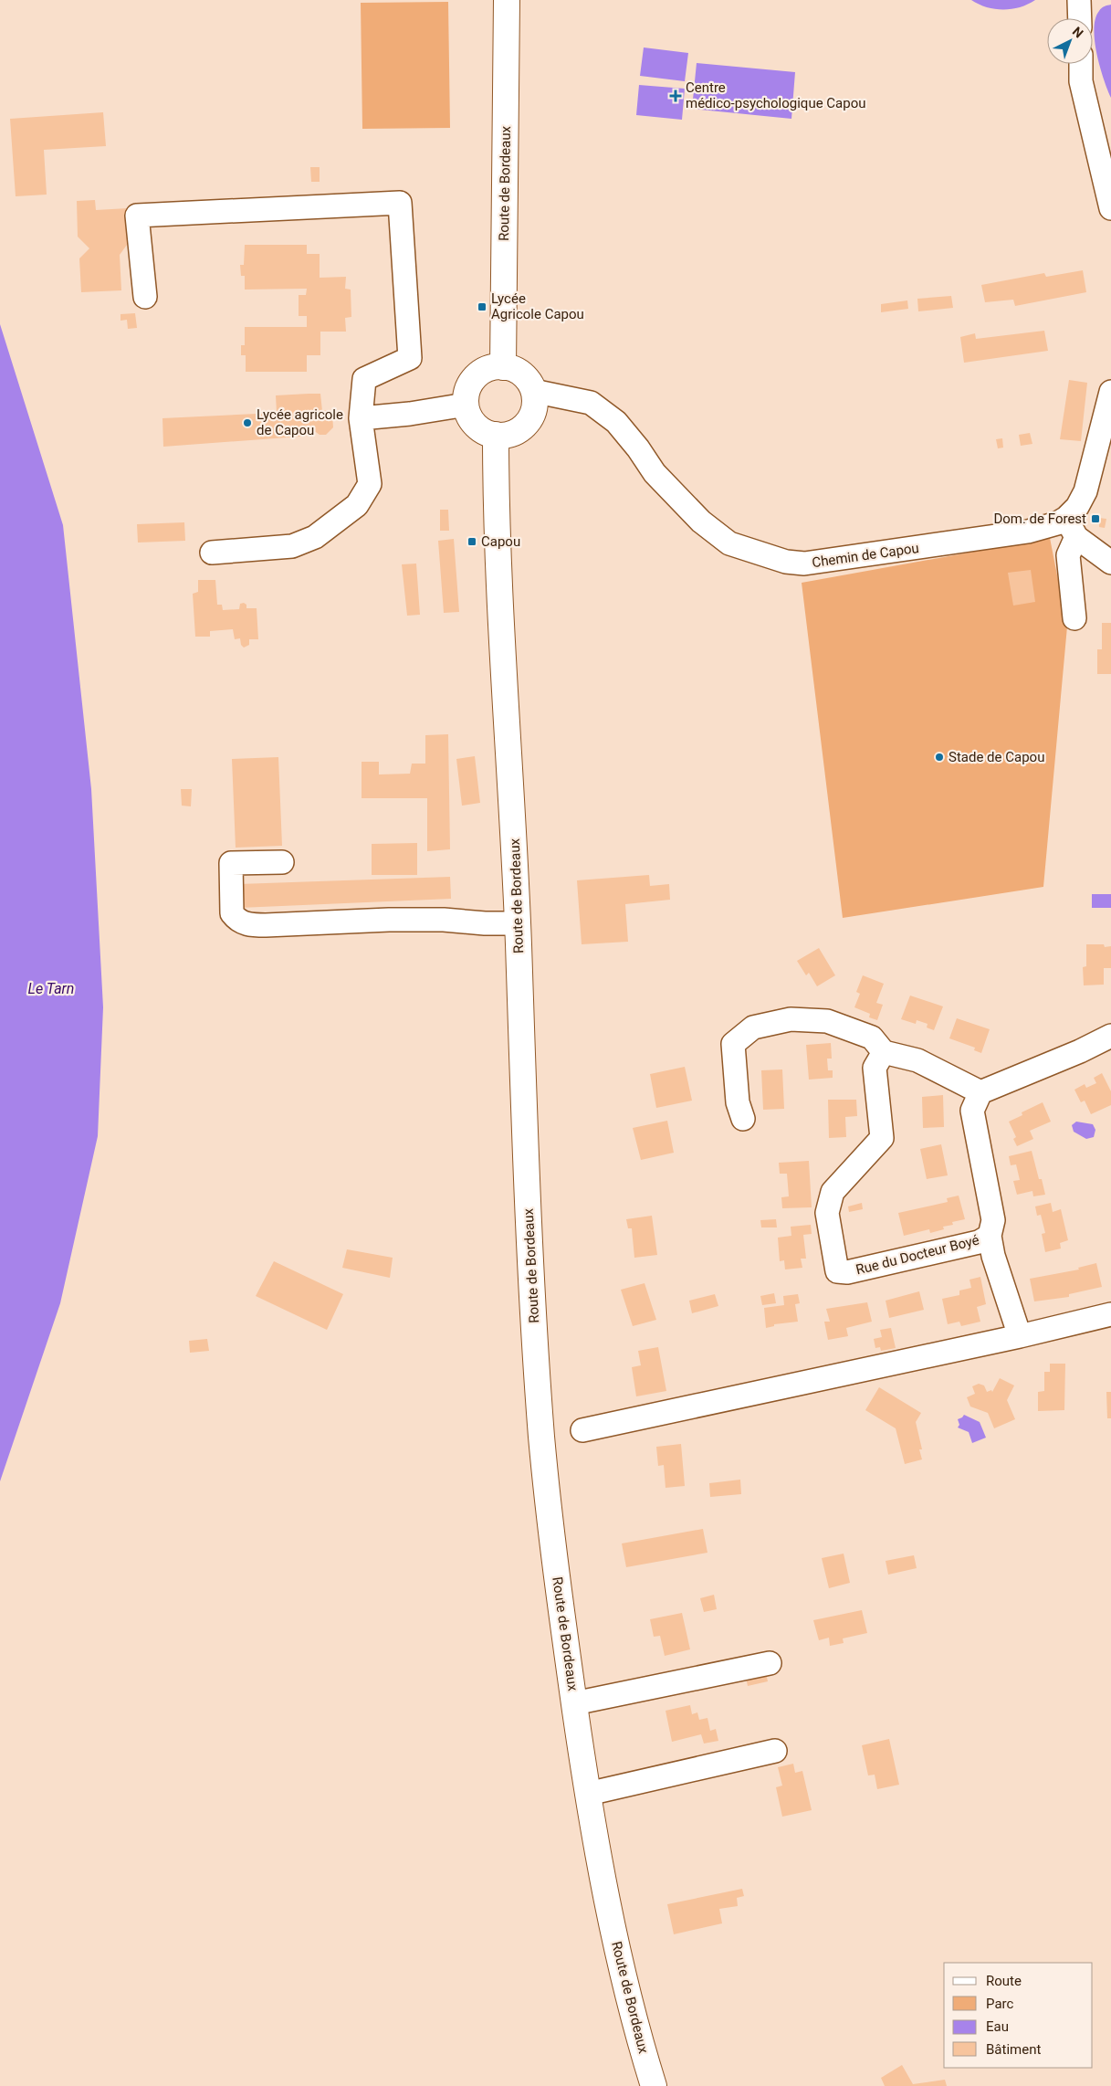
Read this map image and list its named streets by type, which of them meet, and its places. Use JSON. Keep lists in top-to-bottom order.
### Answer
{
  "streets": {
    "main road": ["Route de Bordeaux"],
    "street": ["Chemin de Capou", "Rue du Docteur Boyé"]
  },
  "crossings": [
    ["Route de Bordeaux", "Chemin de Capou"]
  ],
  "water": ["Le Tarn"],
  "places": {
    "health": ["Centre médico-psychologique Capou"],
    "transit": ["Lycée Agricole Capou", "Dom. de Forest", "Capou"],
    "other": ["Lycée agricole de Capou", "Stade de Capou"]
  },
  "legend": [
    "Route",
    "Parc",
    "Eau",
    "Bâtiment"
  ],
  "north": "top right"
}
